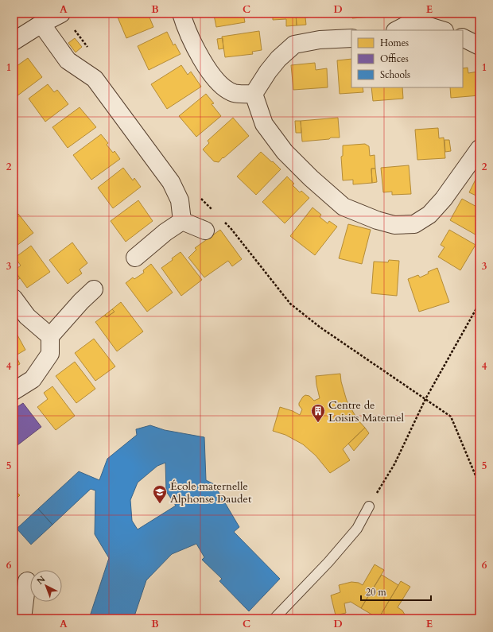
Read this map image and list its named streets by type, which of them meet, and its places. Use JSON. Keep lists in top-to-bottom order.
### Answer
{
  "places": {
    "building": ["Centre de Loisirs Maternel"],
    "school or university": ["École maternelle Alphonse Daudet"]
  },
  "legend": ["Homes", "Offices", "Schools"],
  "scale_bar": "20 m",
  "north": "top left",
  "grid": {
    "columns": [
      "A",
      "B",
      "C",
      "D",
      "E"
    ],
    "rows": [
      "1",
      "2",
      "3",
      "4",
      "5",
      "6"
    ]
  }
}
